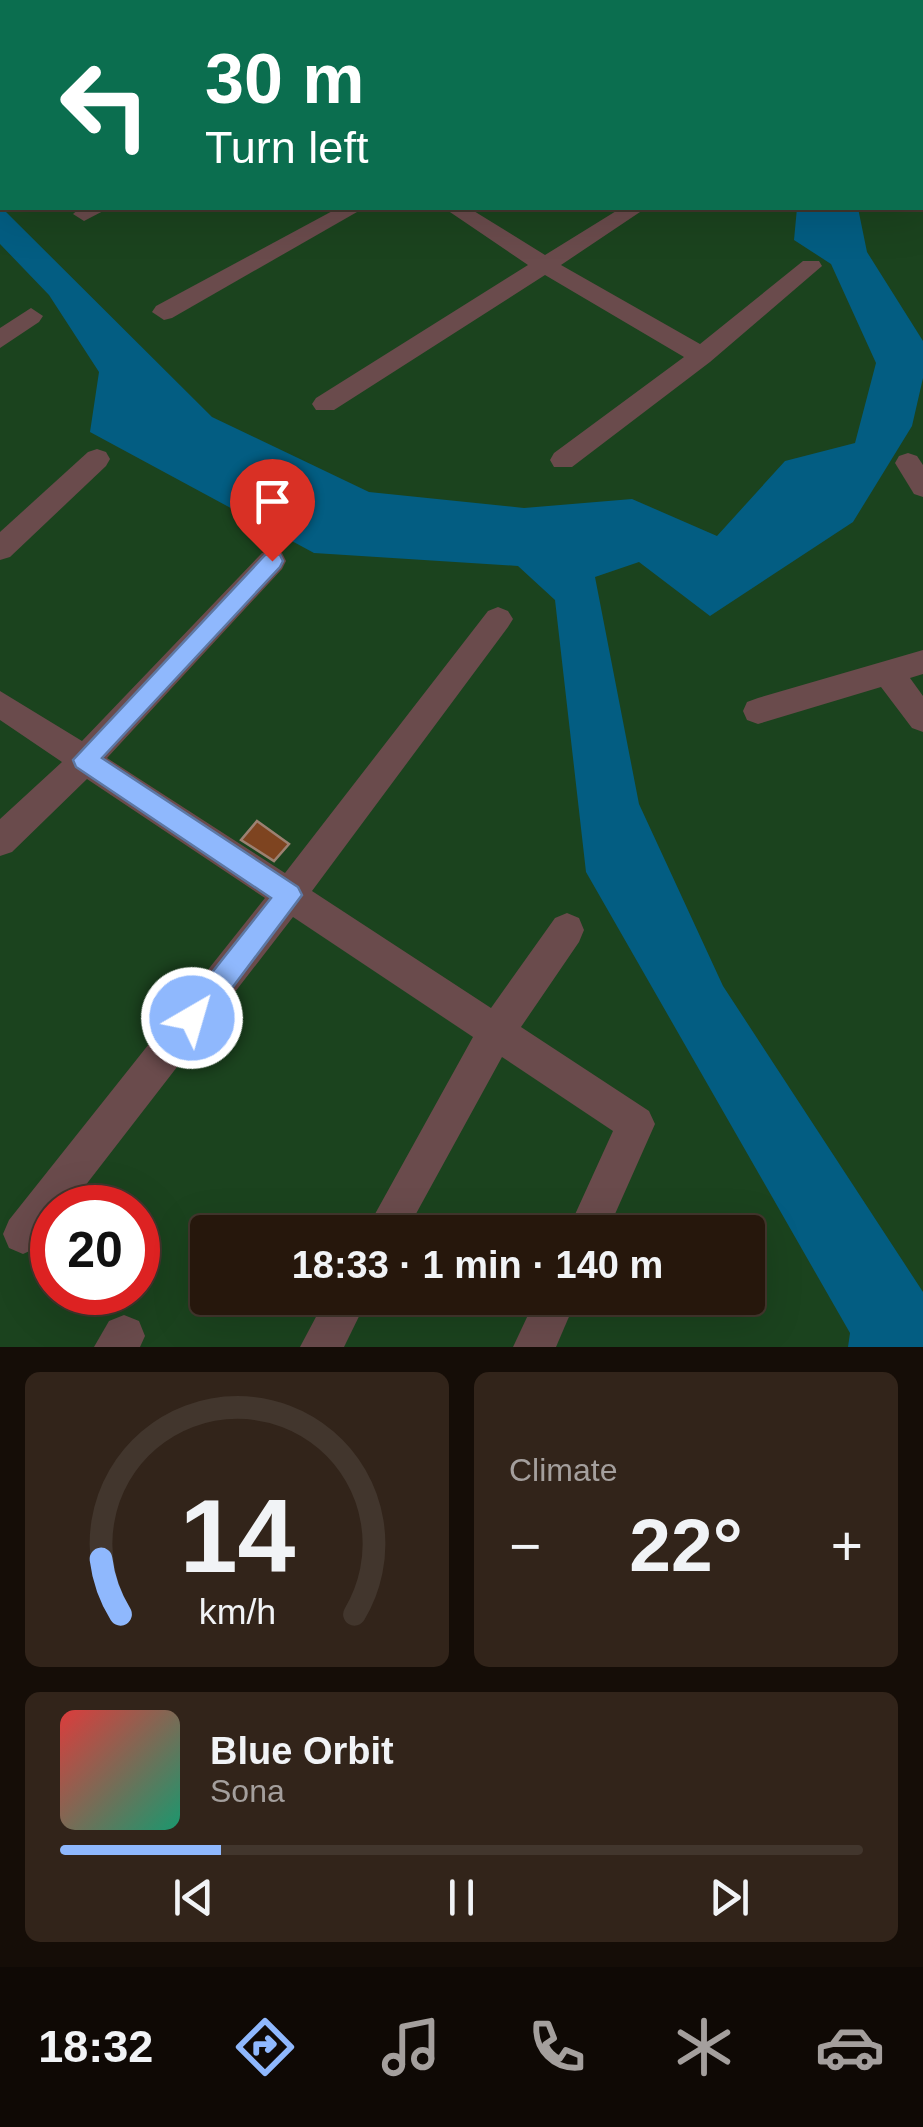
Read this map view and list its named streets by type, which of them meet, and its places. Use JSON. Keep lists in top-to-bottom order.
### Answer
{
  "page": {
    "turn": ["30 m", "Turn left"],
    "limit": "20",
    "trip": "18:33 · 1 min · 140 m",
    "tile": "Climate",
    "heat": ["−", "22°", "+"],
    "song": ["Blue Orbit", "Sona"],
    "tabs": "18:32",
    "gauge": ["14", "km/h"]
  }
}
